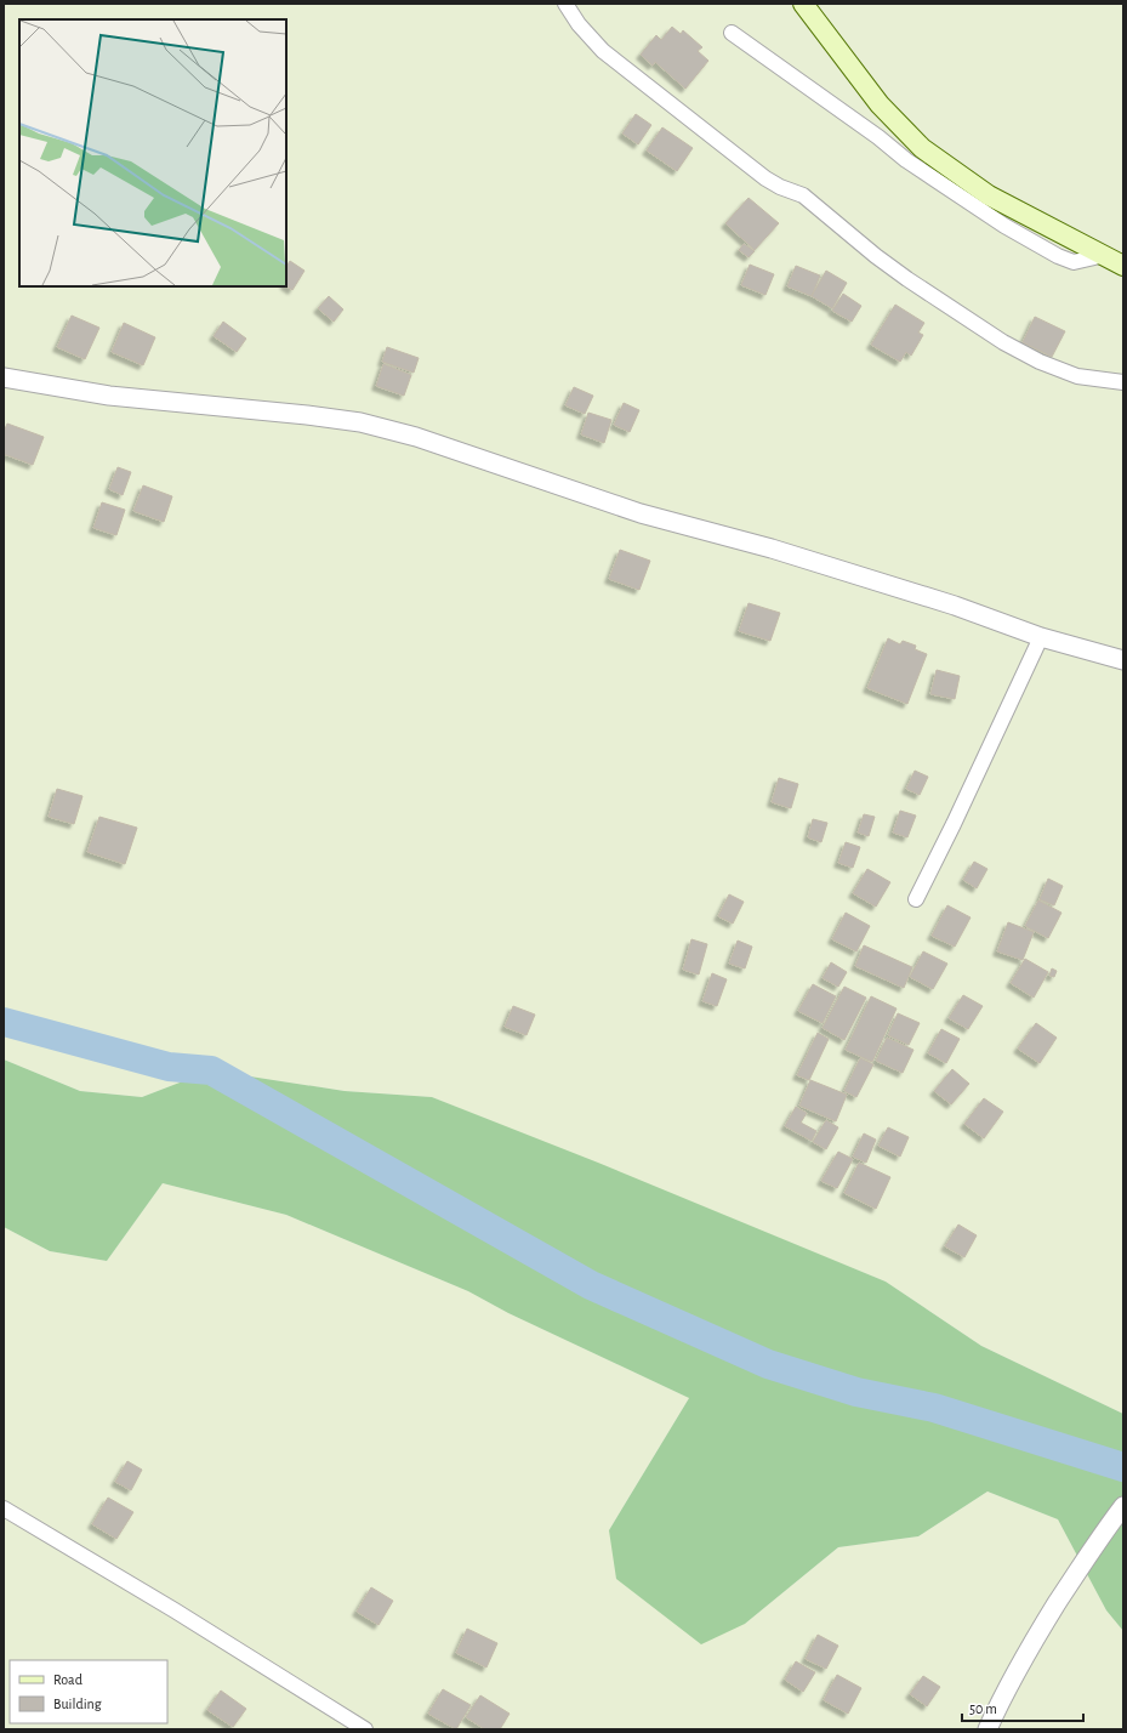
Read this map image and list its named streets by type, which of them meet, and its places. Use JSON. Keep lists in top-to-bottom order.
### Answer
{
  "legend": ["Road", "Building"],
  "scale_bar": "50 m"
}
